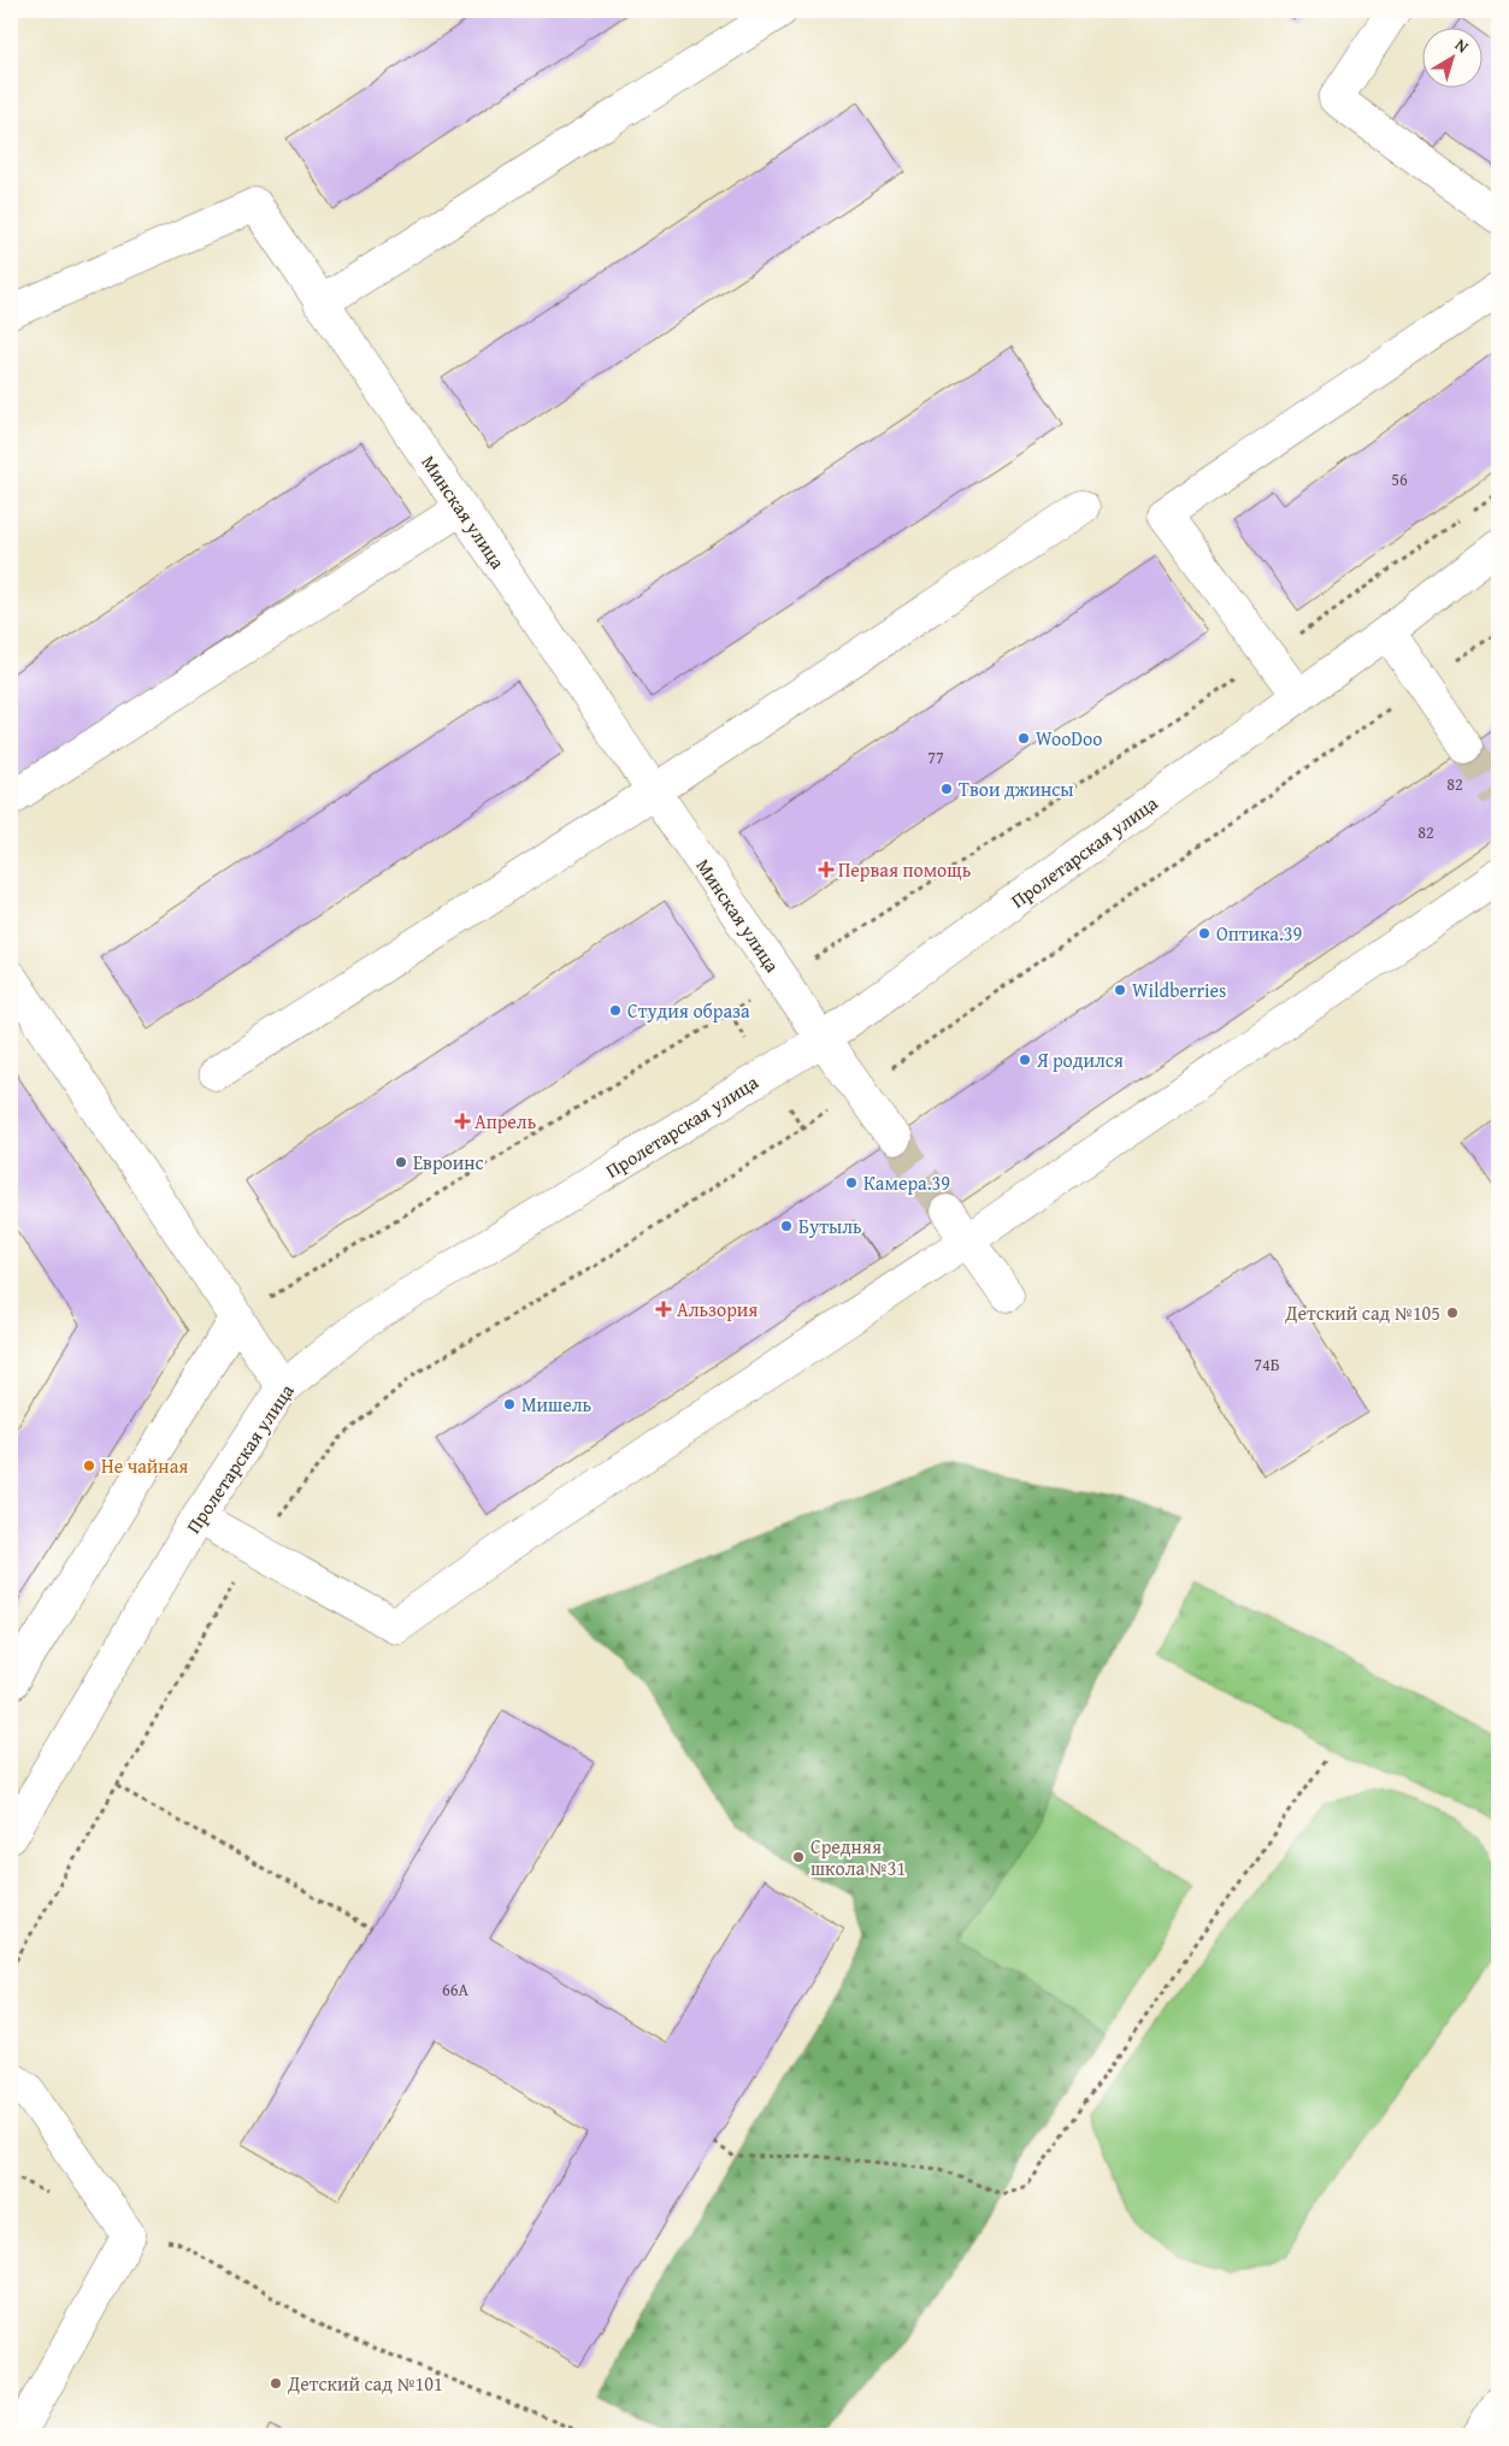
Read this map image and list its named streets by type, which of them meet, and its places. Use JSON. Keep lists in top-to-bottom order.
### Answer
{
  "streets": {
    "main road": ["Минская улица", "Пролетарская улица"]
  },
  "crossings": [
    ["Минская улица", "Пролетарская улица"]
  ],
  "places": {
    "other": [
      "WooDoo",
      "Твои джинсы",
      "Оптика.39",
      "Wildberries",
      "Студия образа",
      "Я родился",
      "Евроинс",
      "Камера.39",
      "Бутыль",
      "Детский сад №105",
      "Мишель",
      "Не чайная",
      "Средняя школа №31",
      "Детский сад №101"
    ],
    "health": ["Первая помощь", "Апрель", "Альзория"]
  },
  "house_numbers": [
    "56",
    "77",
    "82",
    "82",
    "74Б",
    "66А"
  ],
  "north": "top right"
}
